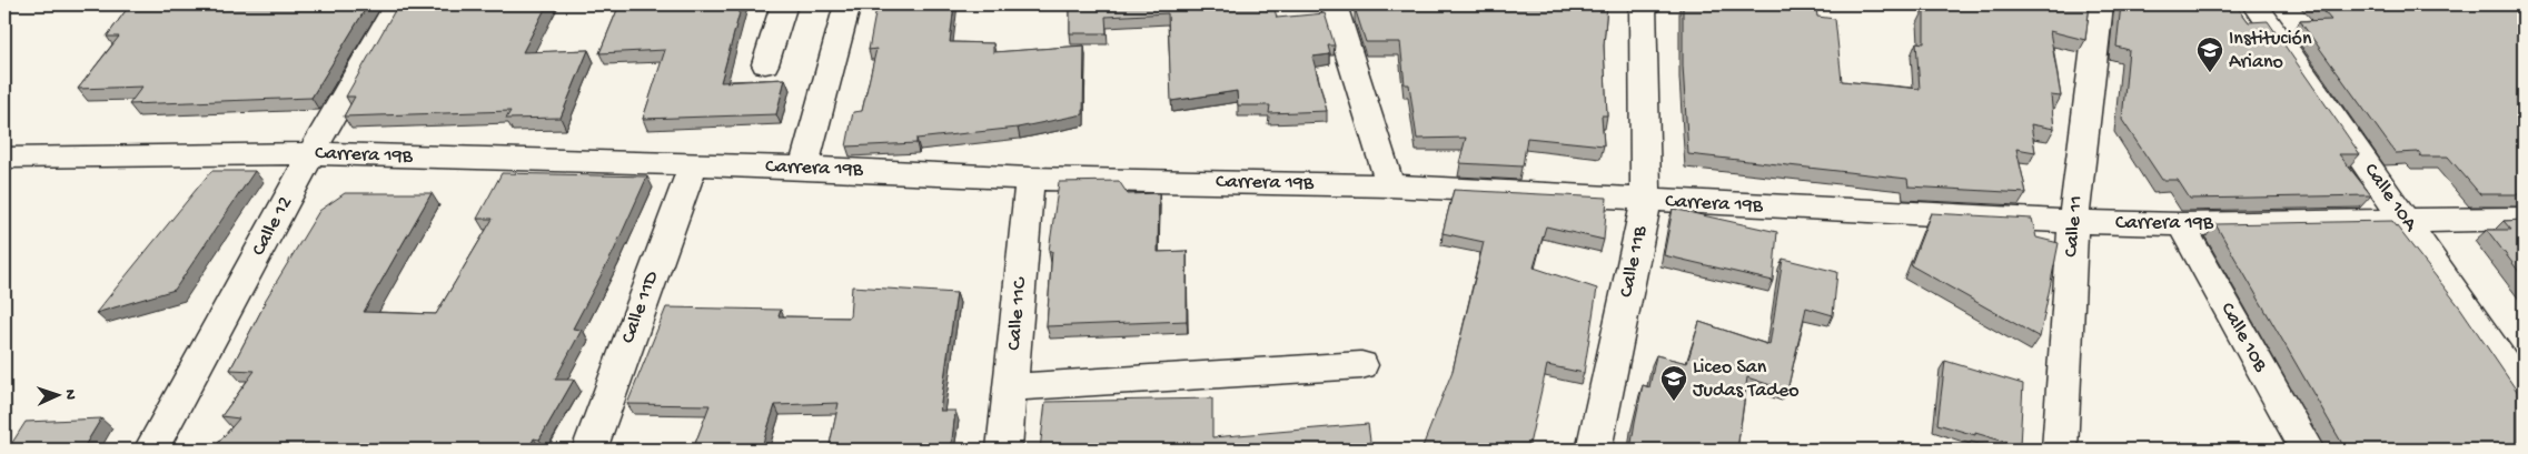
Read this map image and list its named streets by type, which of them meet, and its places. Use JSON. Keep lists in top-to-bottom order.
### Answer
{
  "streets": {
    "street": [
      "Carrera 19B",
      "Calle 10A",
      "Calle 12",
      "Calle 11",
      "Calle 11B",
      "Calle 11D",
      "Calle 11C",
      "Calle 10B"
    ]
  },
  "crossings": [
    ["Carrera 19B", "Calle 10A"],
    ["Carrera 19B", "Calle 12"],
    ["Carrera 19B", "Calle 11"],
    ["Carrera 19B", "Calle 11B"],
    ["Carrera 19B", "Calle 11D"],
    ["Carrera 19B", "Calle 11C"],
    ["Carrera 19B", "Calle 10B"]
  ],
  "places": {
    "school or university": ["Institución Ariano", "Liceo San Judas Tadeo"]
  },
  "north": "right"
}
